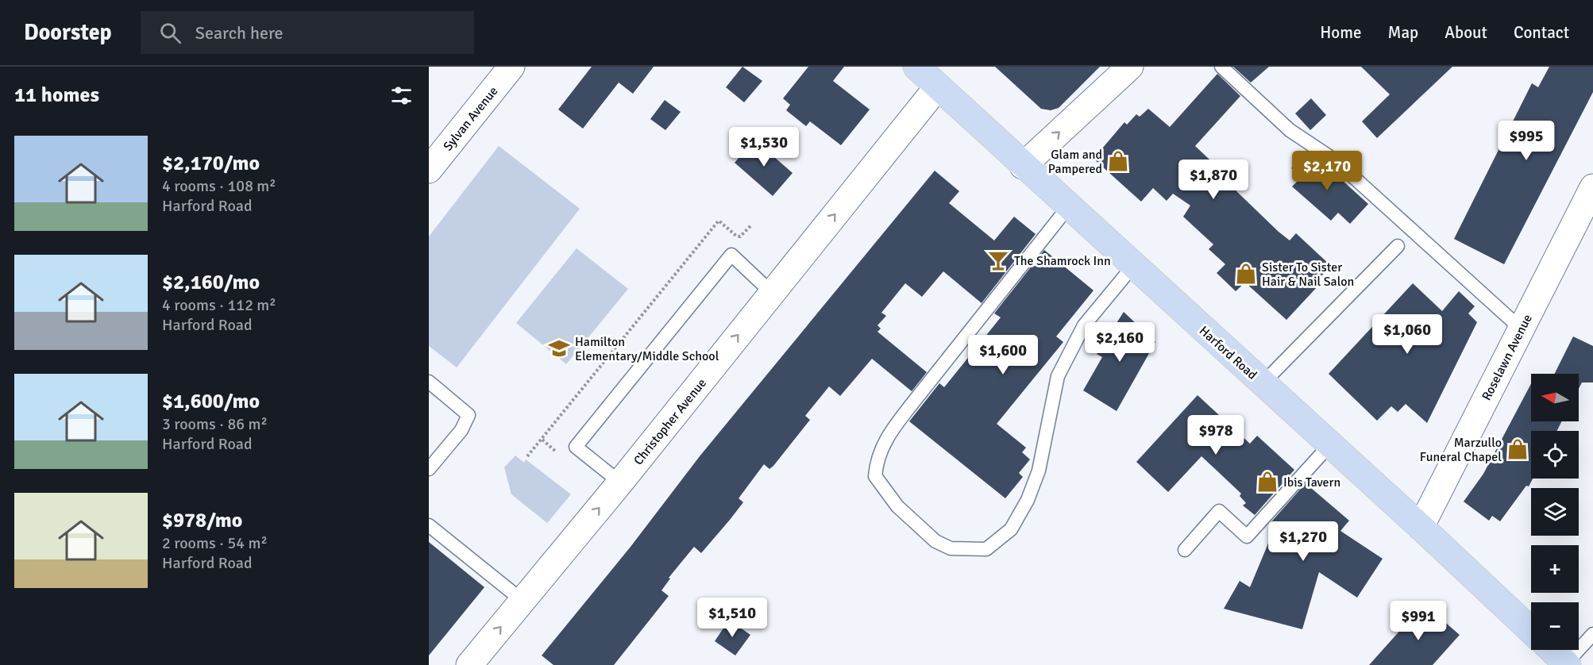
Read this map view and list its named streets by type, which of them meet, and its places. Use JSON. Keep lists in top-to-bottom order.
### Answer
{
  "streets": {
    "main road": ["Harford Road"],
    "street": ["Sylvan Avenue", "Roselawn Avenue", "Christopher Avenue"]
  },
  "crossings": [
    ["Harford Road", "Roselawn Avenue"],
    ["Harford Road", "Christopher Avenue"]
  ],
  "one_way": ["Christopher Avenue"],
  "places": {
    "shop": [
      "Glam and Pampered",
      "Sister To Sister Hair & Nail Salon",
      "Marzullo Funeral Chapel",
      "Ibis Tavern"
    ],
    "bar": ["The Shamrock Inn"],
    "school or university": ["Hamilton Elementary/Middle School"]
  },
  "north": "left",
  "page": {
    "header": "Doorstep",
    "search": "Search here",
    "nav": [
      "Home",
      "Map",
      "About",
      "Contact"
    ],
    "heading": "11 homes",
    "price": [
      "$995",
      "$1,530",
      "$2,170",
      "$1,870",
      "$1,060",
      "$2,160",
      "$1,600",
      "$978",
      "$1,270",
      "$1,510",
      "$991"
    ],
    "list": [
      {
        "name": "$2,170/mo",
        "note": "4 rooms · 108 m² · Harford Road"
      },
      {
        "name": "$2,160/mo",
        "note": "4 rooms · 112 m² · Harford Road"
      },
      {
        "name": "$1,600/mo",
        "note": "3 rooms · 86 m² · Harford Road"
      },
      {
        "name": "$978/mo",
        "note": "2 rooms · 54 m² · Harford Road"
      }
    ],
    "map_buttons": ["+", "−"]
  }
}
